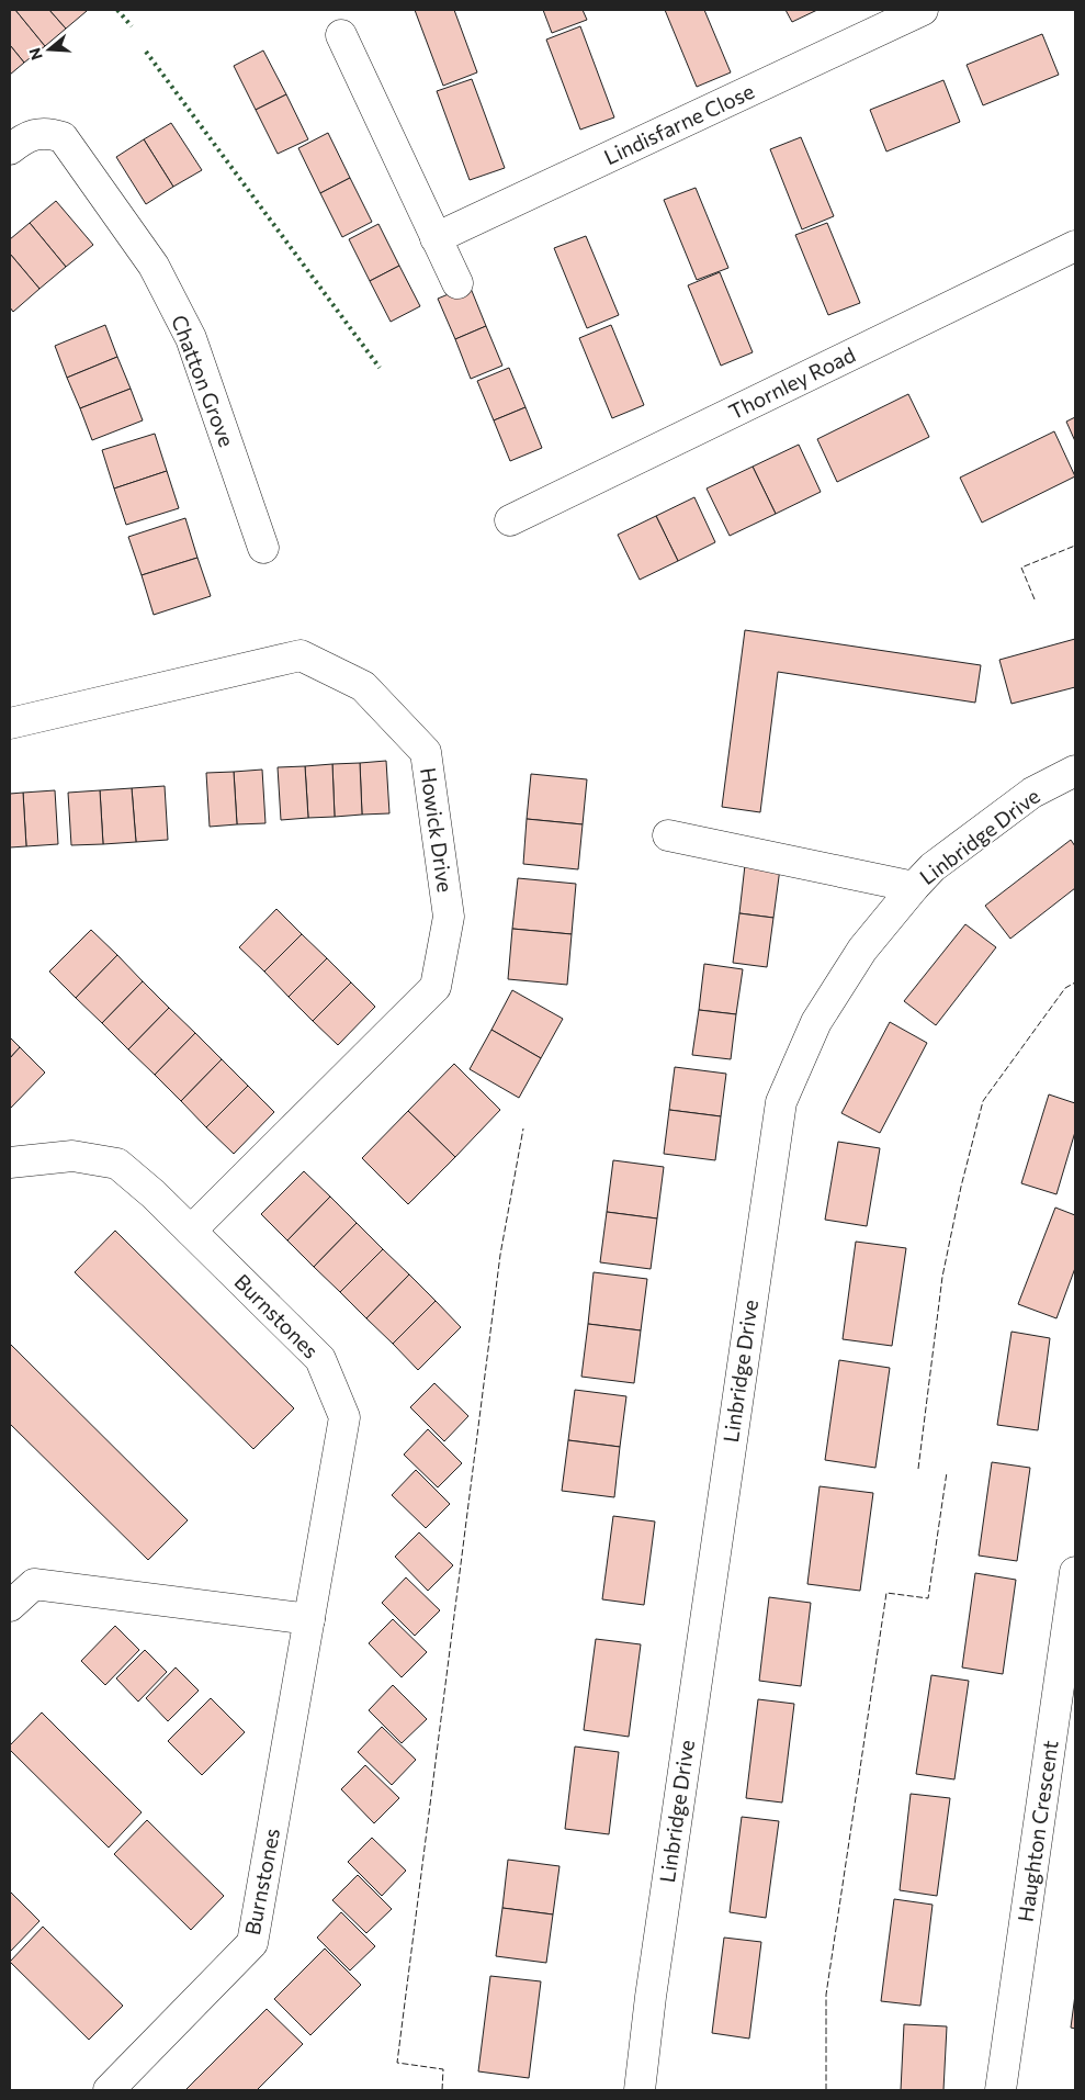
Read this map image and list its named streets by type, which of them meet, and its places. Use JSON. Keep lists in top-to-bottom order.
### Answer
{
  "streets": {
    "street": [
      "Lindisfarne Close",
      "Chatton Grove",
      "Thornley Road",
      "Howick Drive",
      "Linbridge Drive",
      "Burnstones",
      "Haughton Crescent"
    ]
  },
  "crossings": [
    ["Howick Drive", "Burnstones"]
  ],
  "north": "left"
}
